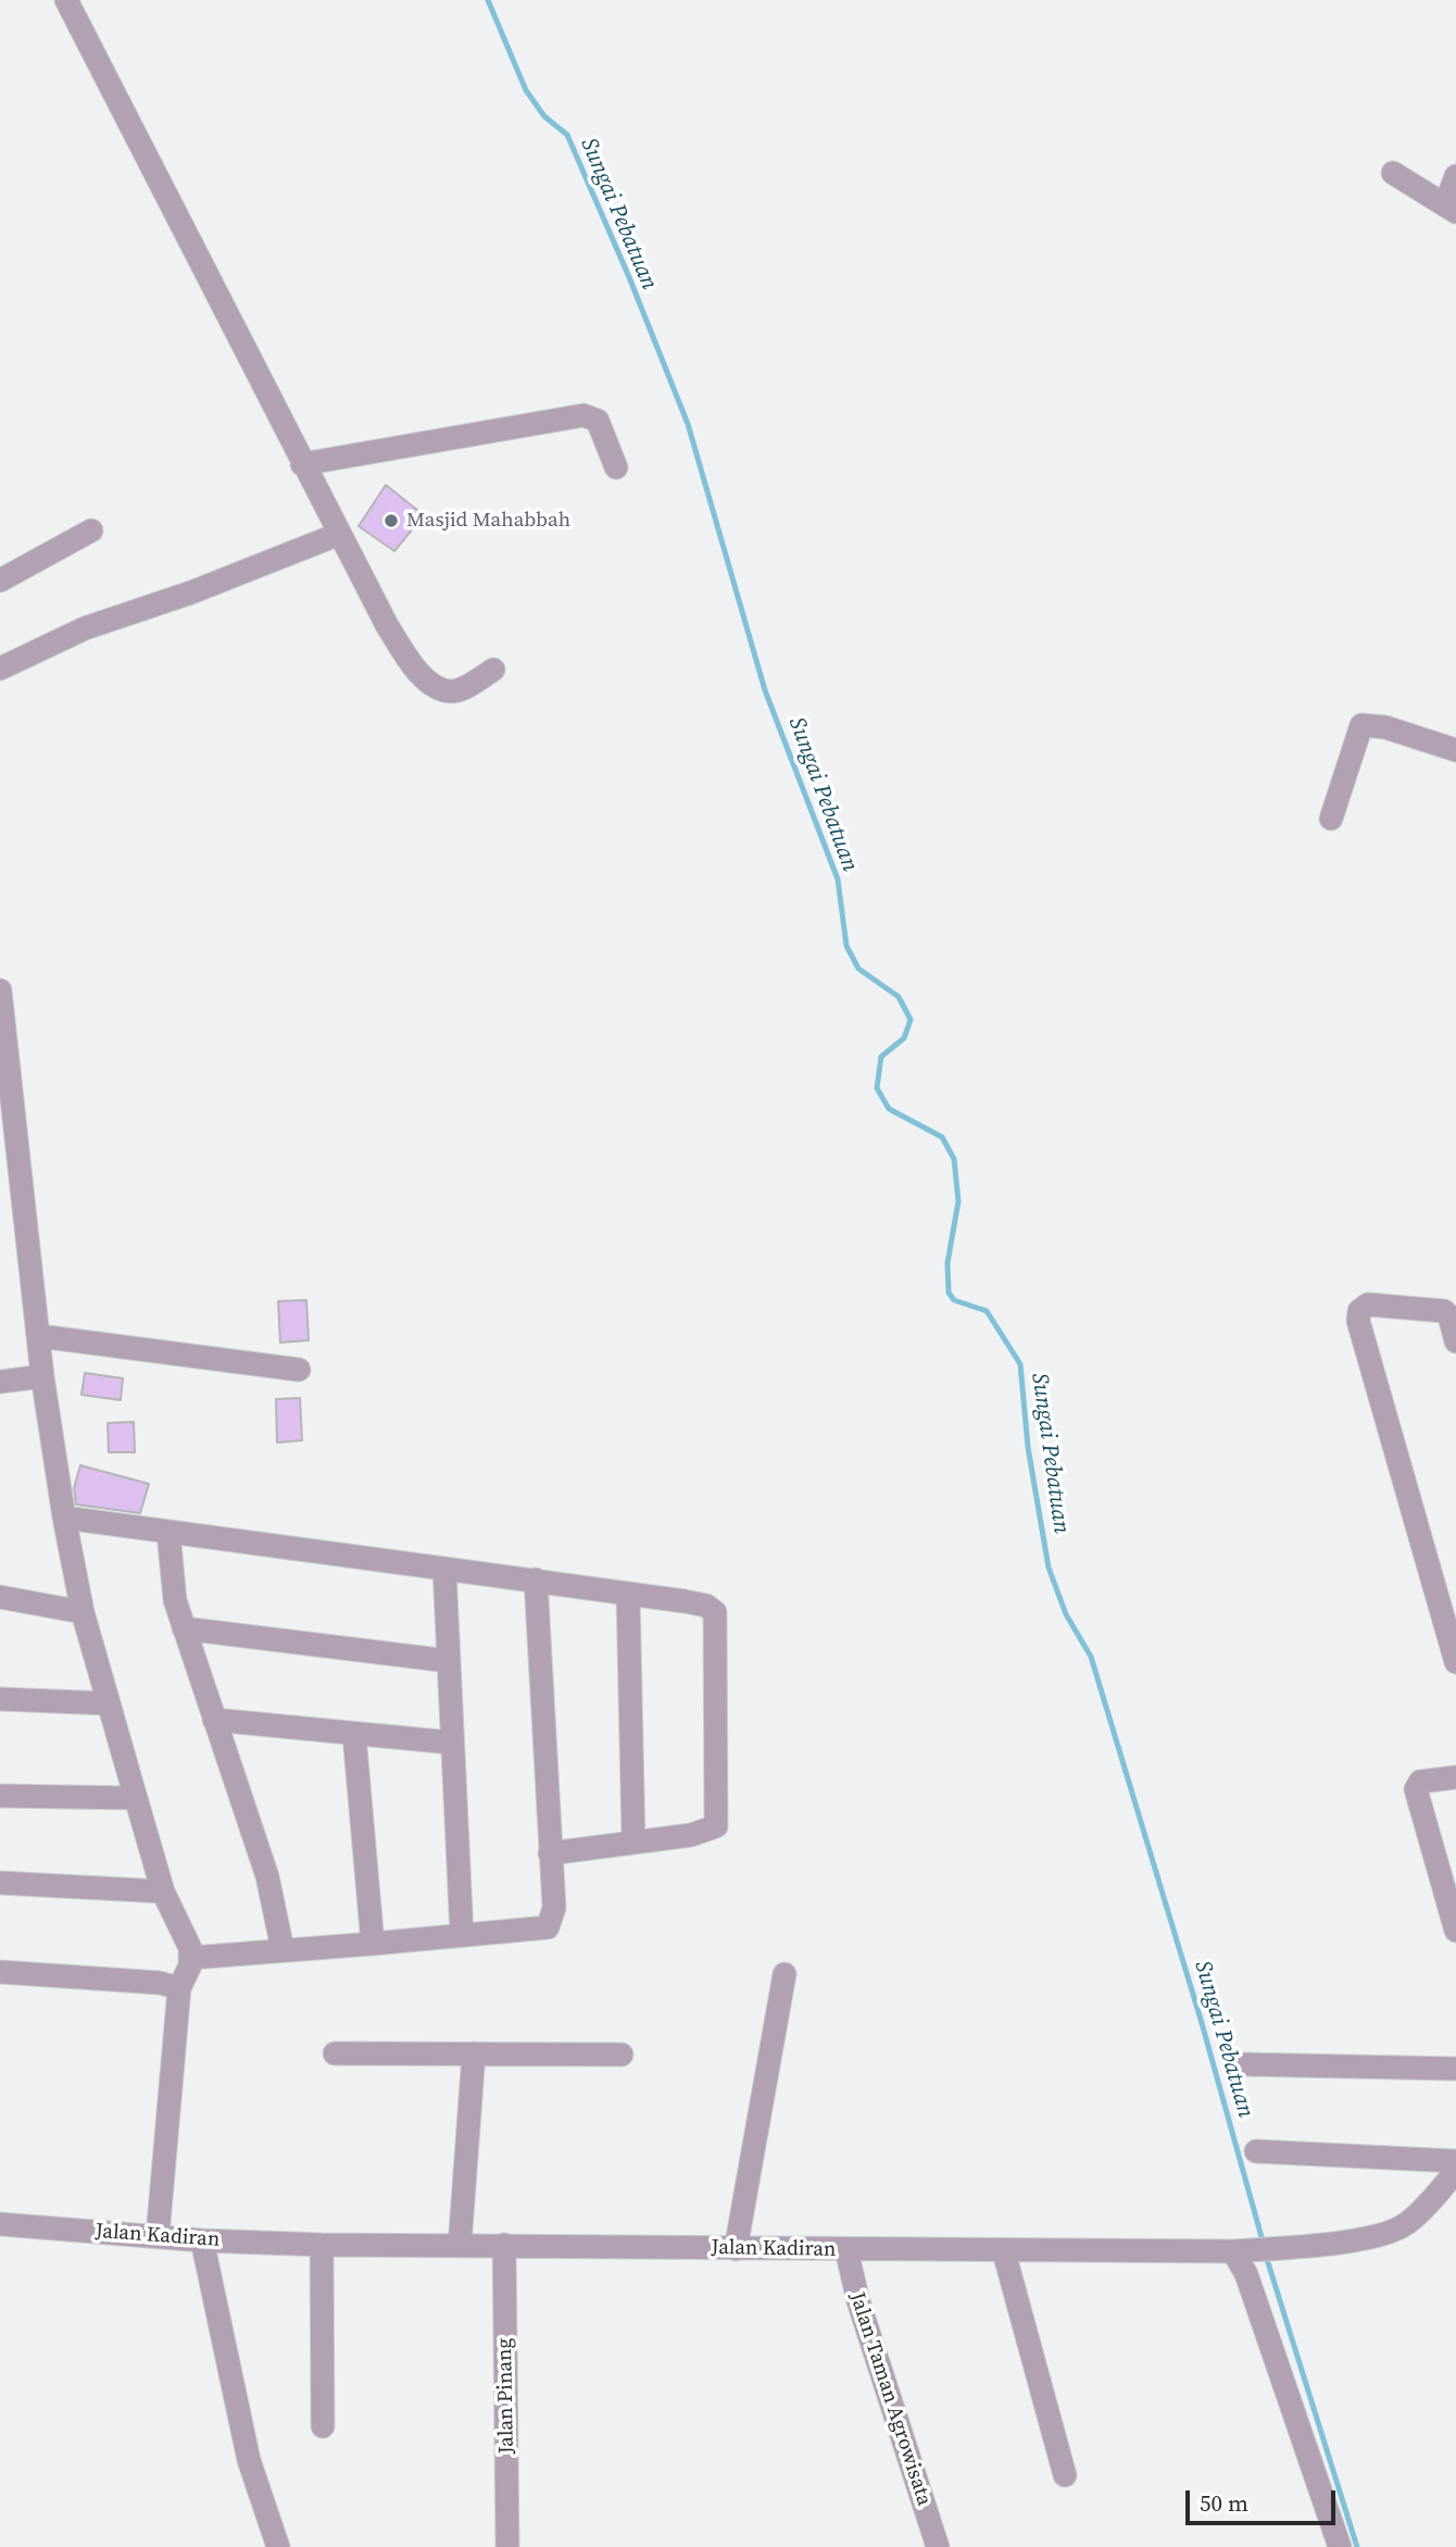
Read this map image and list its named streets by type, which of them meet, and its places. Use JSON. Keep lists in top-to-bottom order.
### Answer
{
  "streets": {
    "street": ["Jalan Kadiran", "Jalan Pinang", "Jalan Taman Agrowisata"]
  },
  "crossings": [
    ["Jalan Kadiran", "Jalan Pinang"],
    ["Jalan Kadiran", "Jalan Taman Agrowisata"]
  ],
  "water": ["Sungai Pebatuan"],
  "places": ["Masjid Mahabbah"],
  "scale_bar": "50 m"
}
